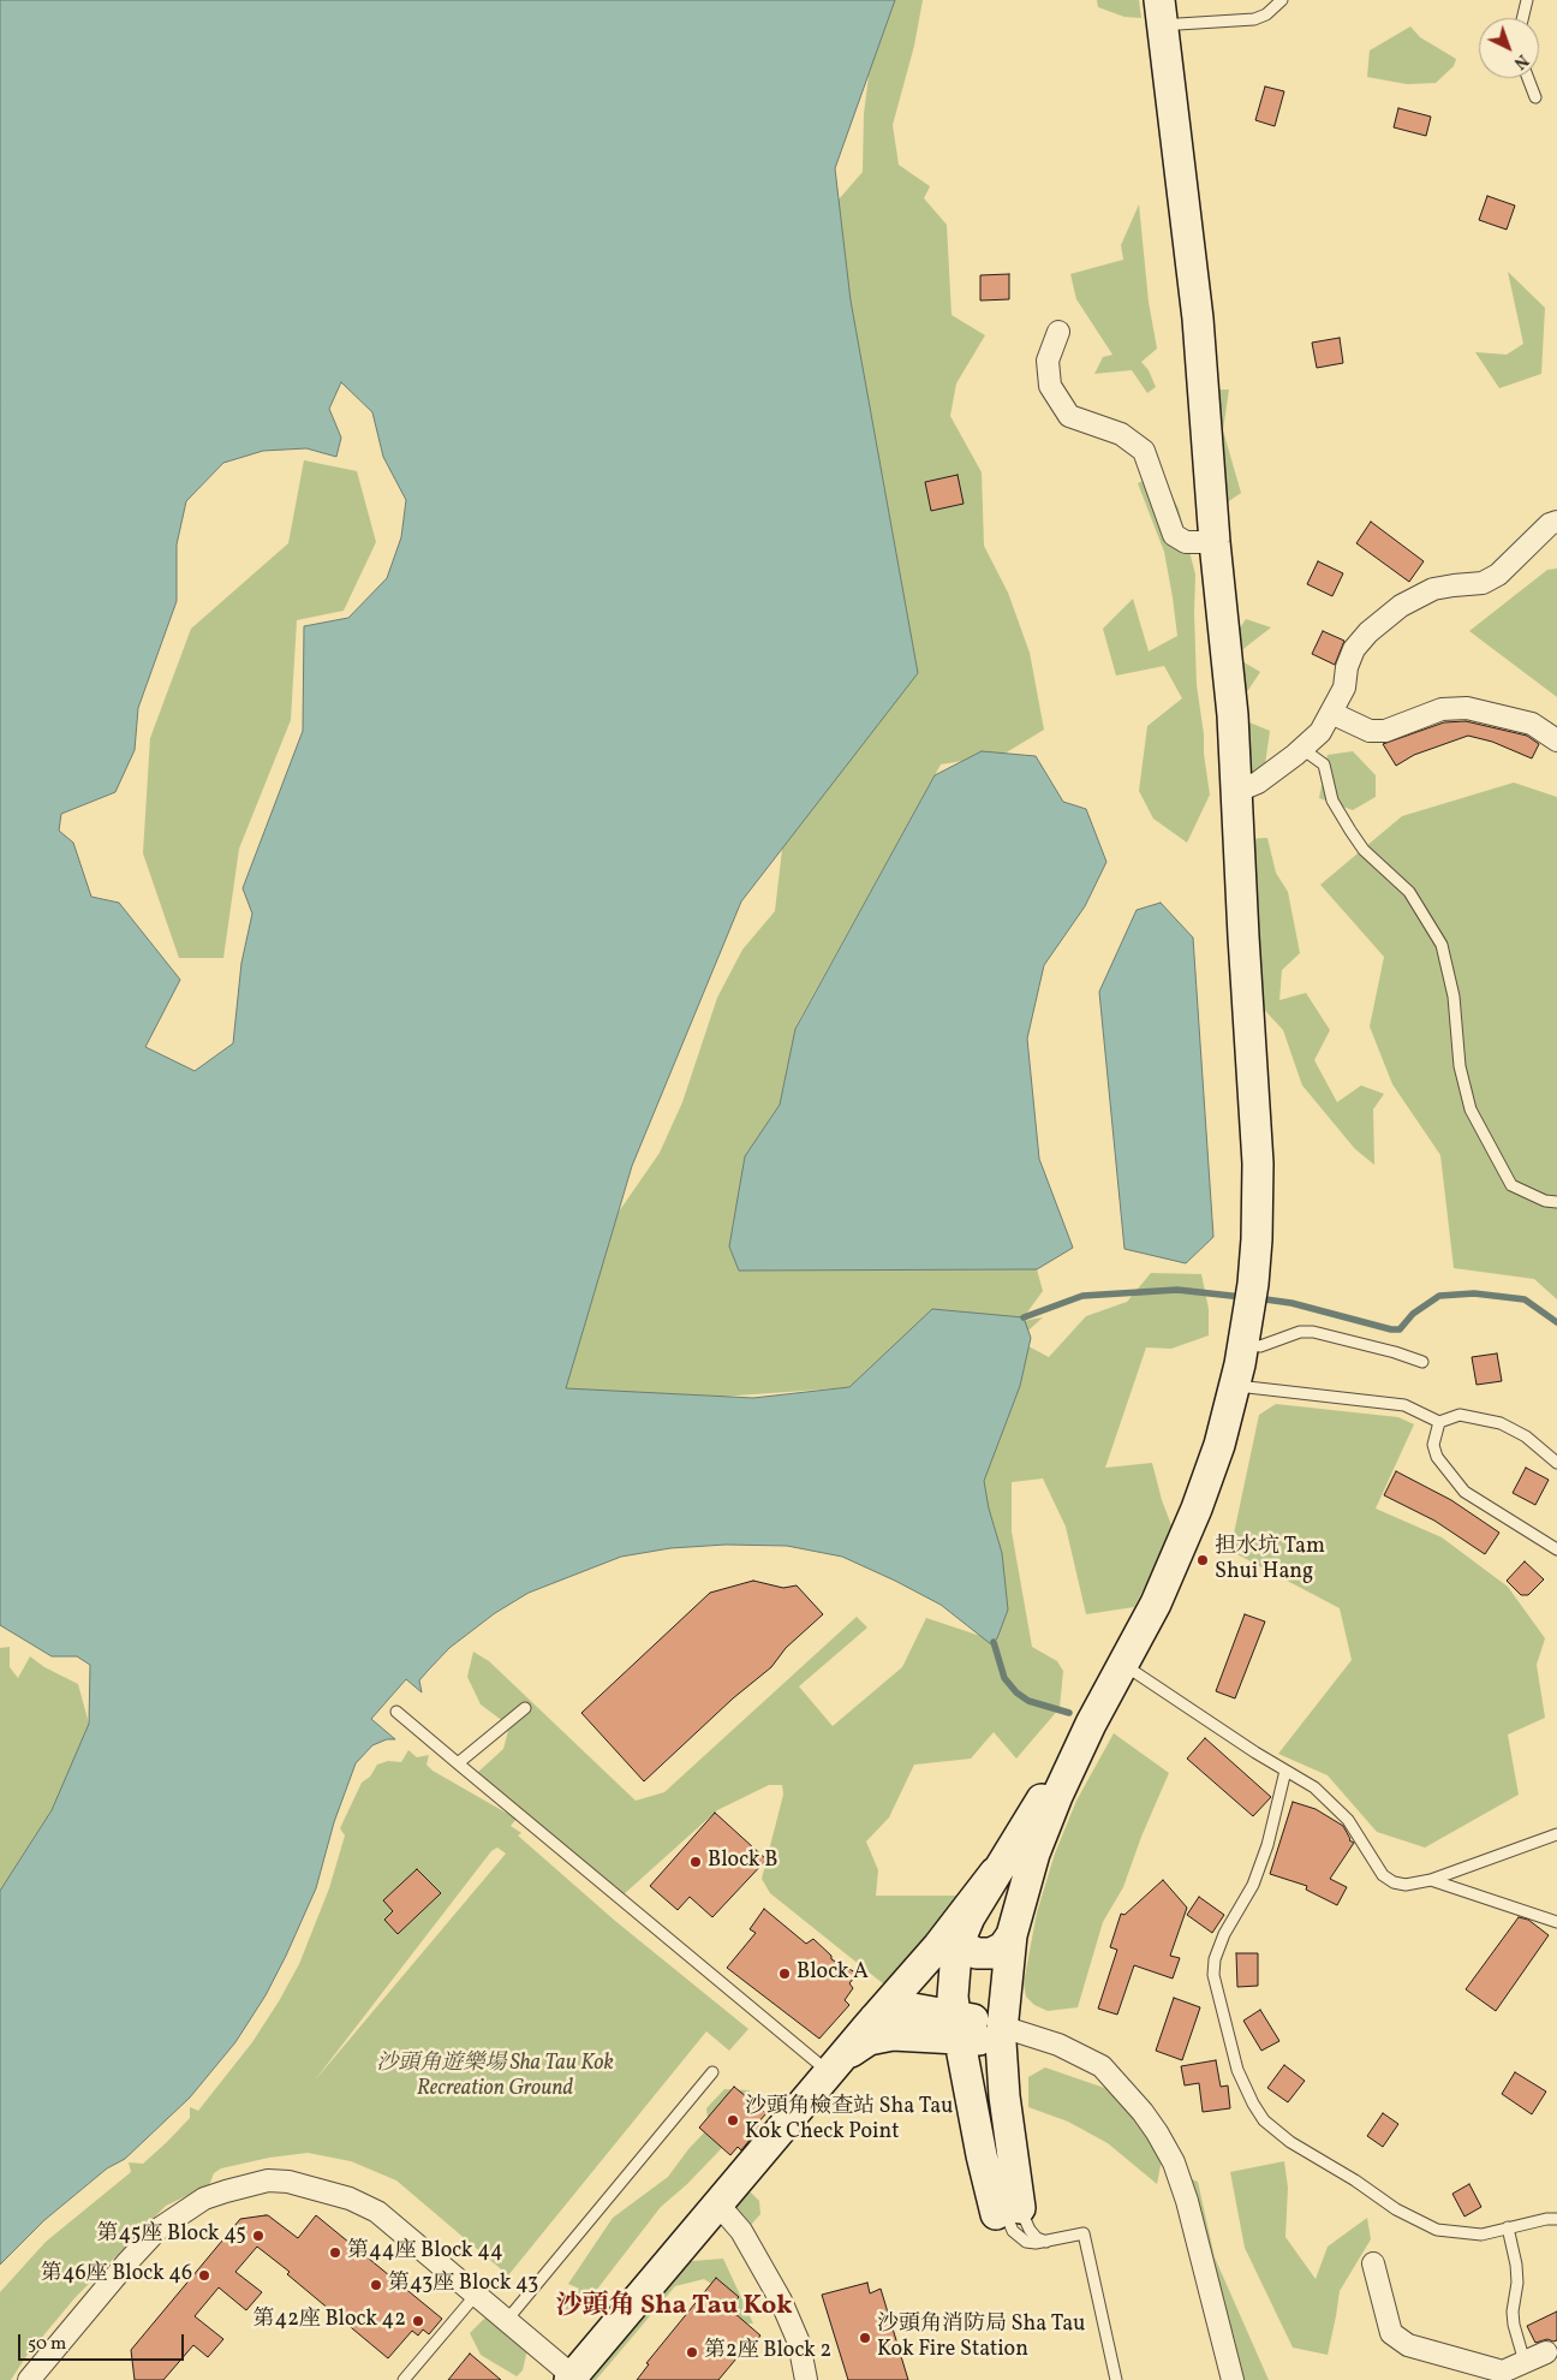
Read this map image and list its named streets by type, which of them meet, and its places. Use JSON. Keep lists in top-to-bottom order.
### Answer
{
  "districts": ["沙頭角 Sha Tau Kok"],
  "parks": ["沙頭角遊樂場 Sha Tau Kok Recreation Ground"],
  "places": [
    "担水坑 Tam Shui Hang",
    "Block B",
    "Block A",
    "沙頭角檢查站 Sha Tau Kok Check Point",
    "第45座 Block 45",
    "第44座 Block 44",
    "第46座 Block 46",
    "第43座 Block 43",
    "第42座 Block 42",
    "沙頭角消防局 Sha Tau Kok Fire Station",
    "第2座 Block 2"
  ],
  "scale_bar": "50 m",
  "north": "bottom right"
}
